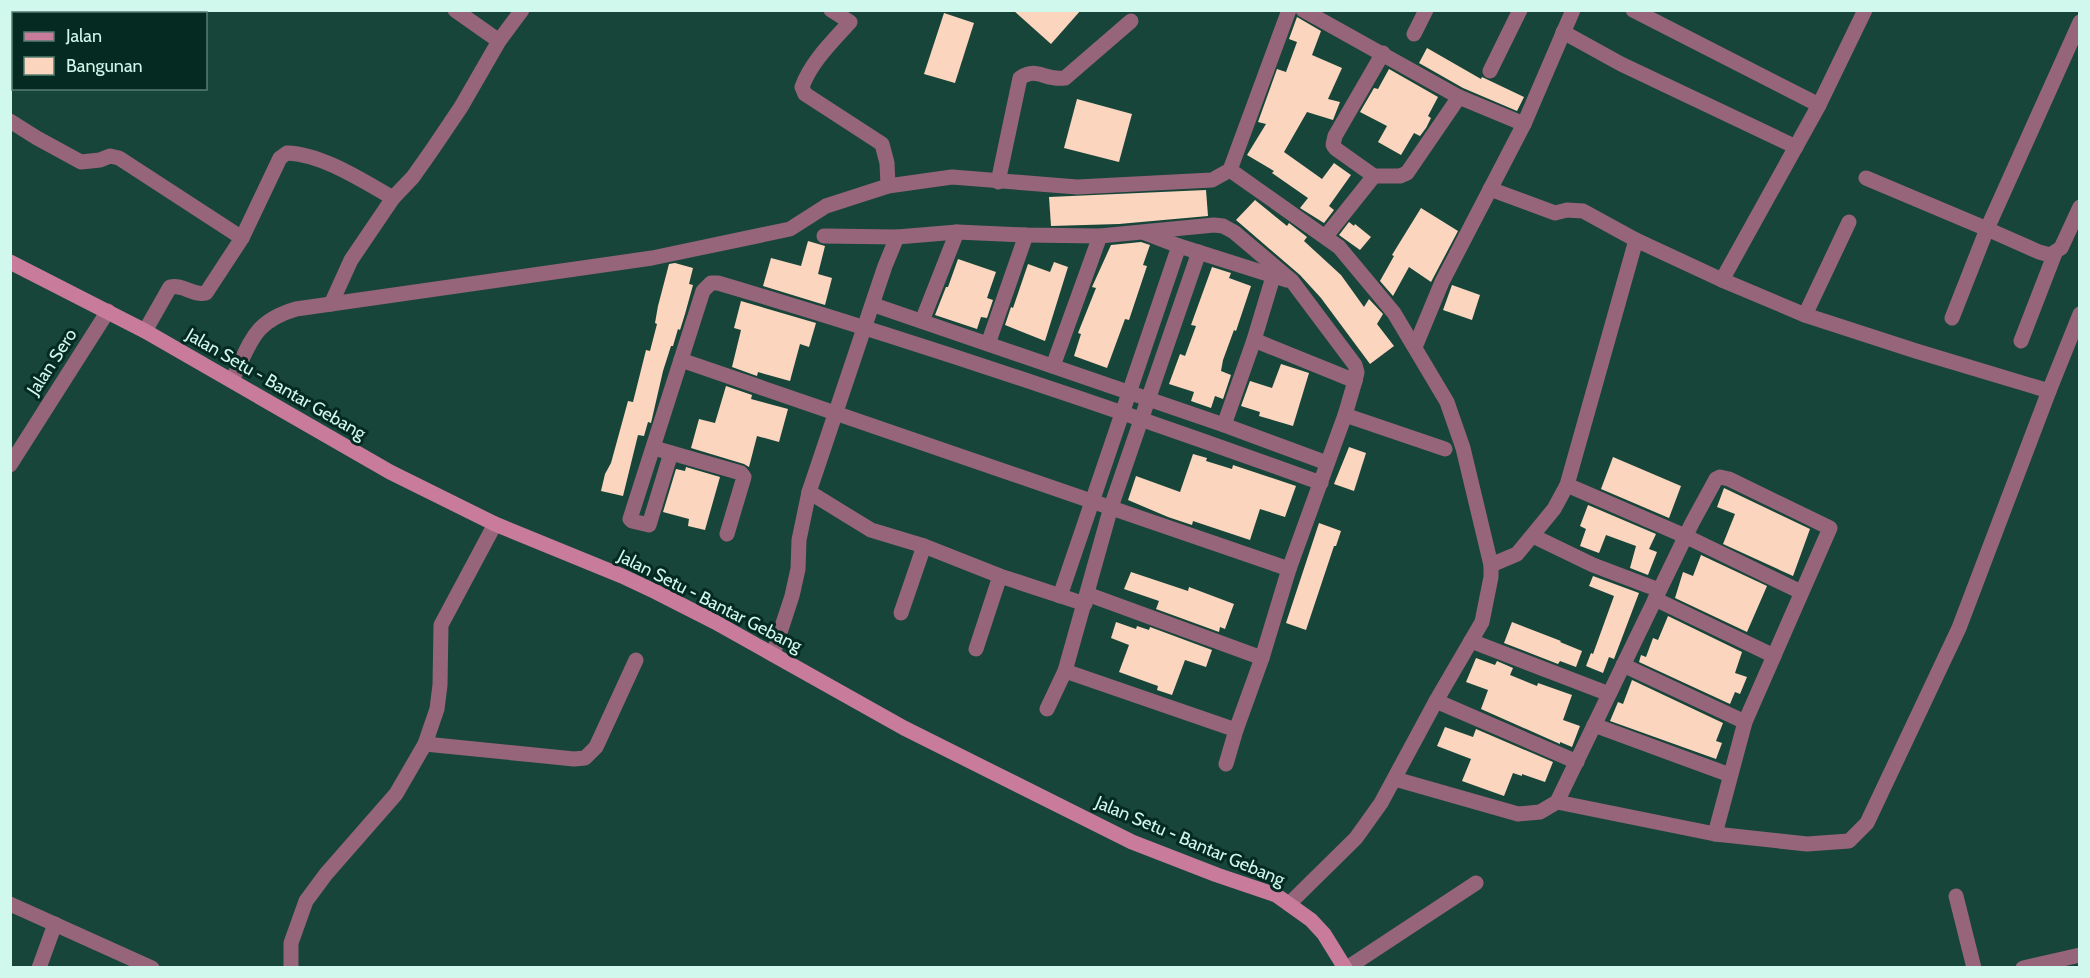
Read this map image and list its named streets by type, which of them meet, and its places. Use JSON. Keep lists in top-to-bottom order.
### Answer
{
  "streets": {
    "main road": ["Jalan Setu - Bantar Gebang"],
    "street": ["Jalan Sero"]
  },
  "crossings": [
    ["Jalan Sero", "Jalan Setu - Bantar Gebang"]
  ],
  "legend": ["Jalan", "Bangunan"]
}
